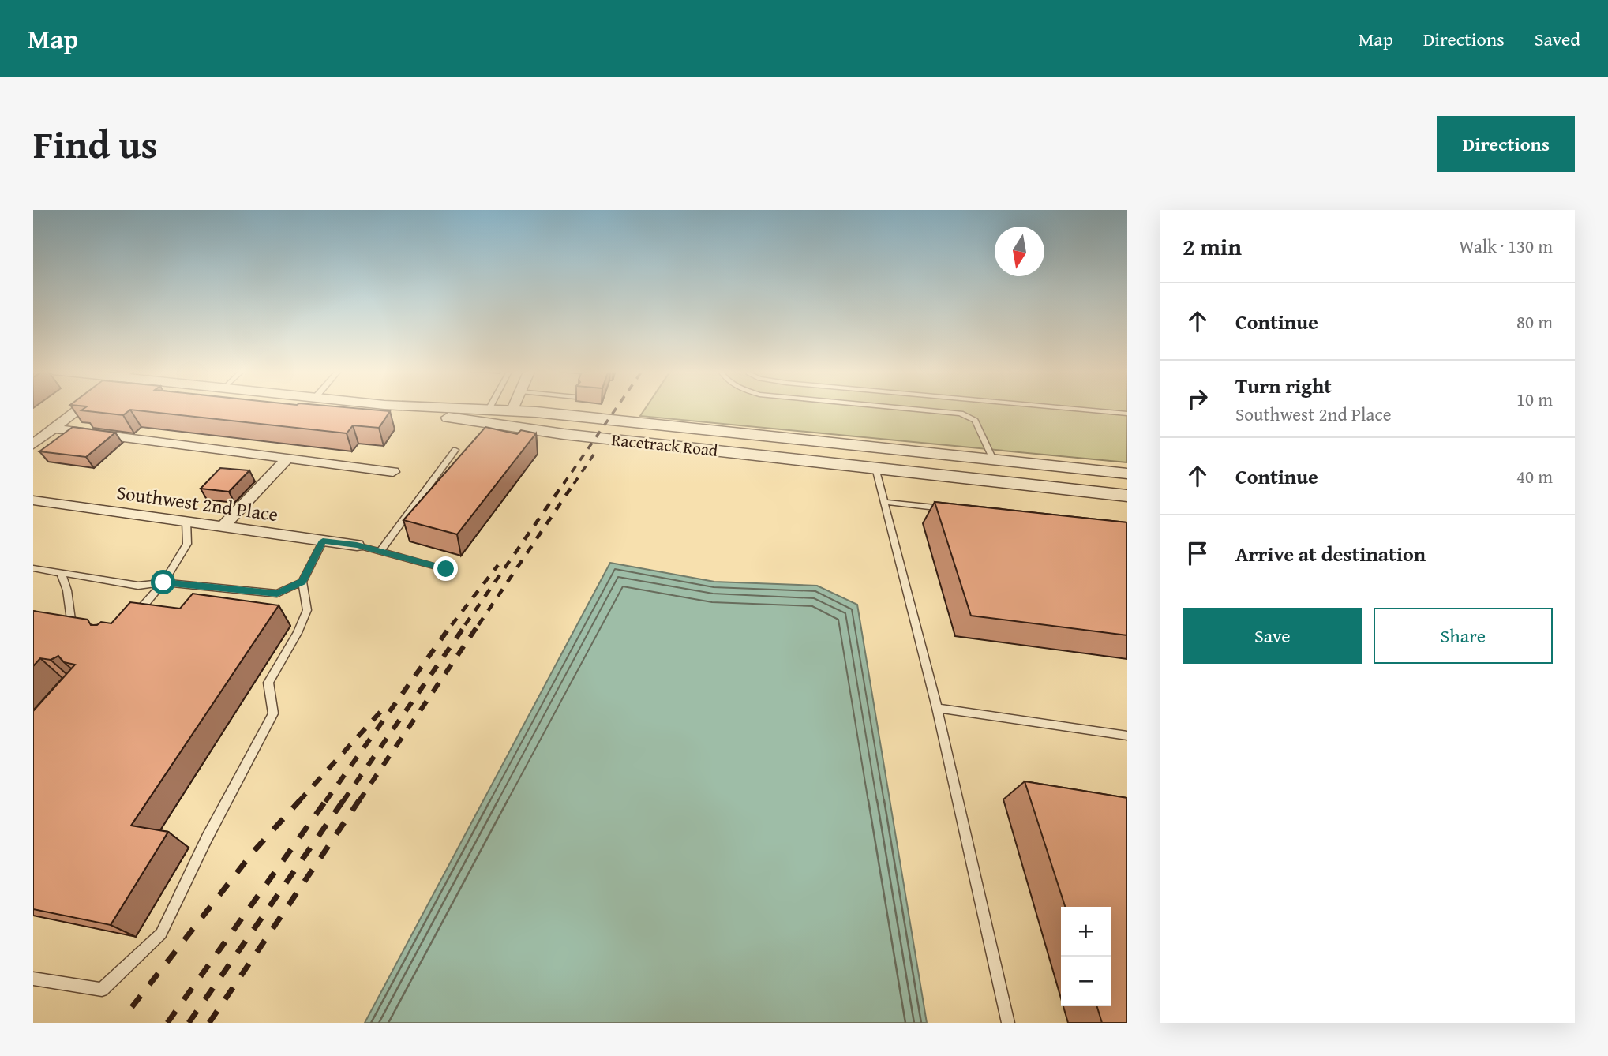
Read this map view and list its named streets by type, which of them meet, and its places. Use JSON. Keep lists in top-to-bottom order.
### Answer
{
  "streets": {
    "street": ["Racetrack Road", "Southwest 2nd Place"]
  },
  "north": "bottom",
  "page": {
    "header": "Map",
    "nav": ["Map", "Directions", "Saved"],
    "title": "Find us",
    "buttons": [
      "Directions",
      ["Save", "Share"]
    ],
    "heading": ["2 min", "Walk · 130 m"],
    "list": [
      ["Continue", "80 m"],
      ["Turn right", "Southwest 2nd Place", "10 m"],
      ["Continue", "40 m"],
      "Arrive at destination"
    ],
    "map_buttons": ["+", "−"]
  }
}
